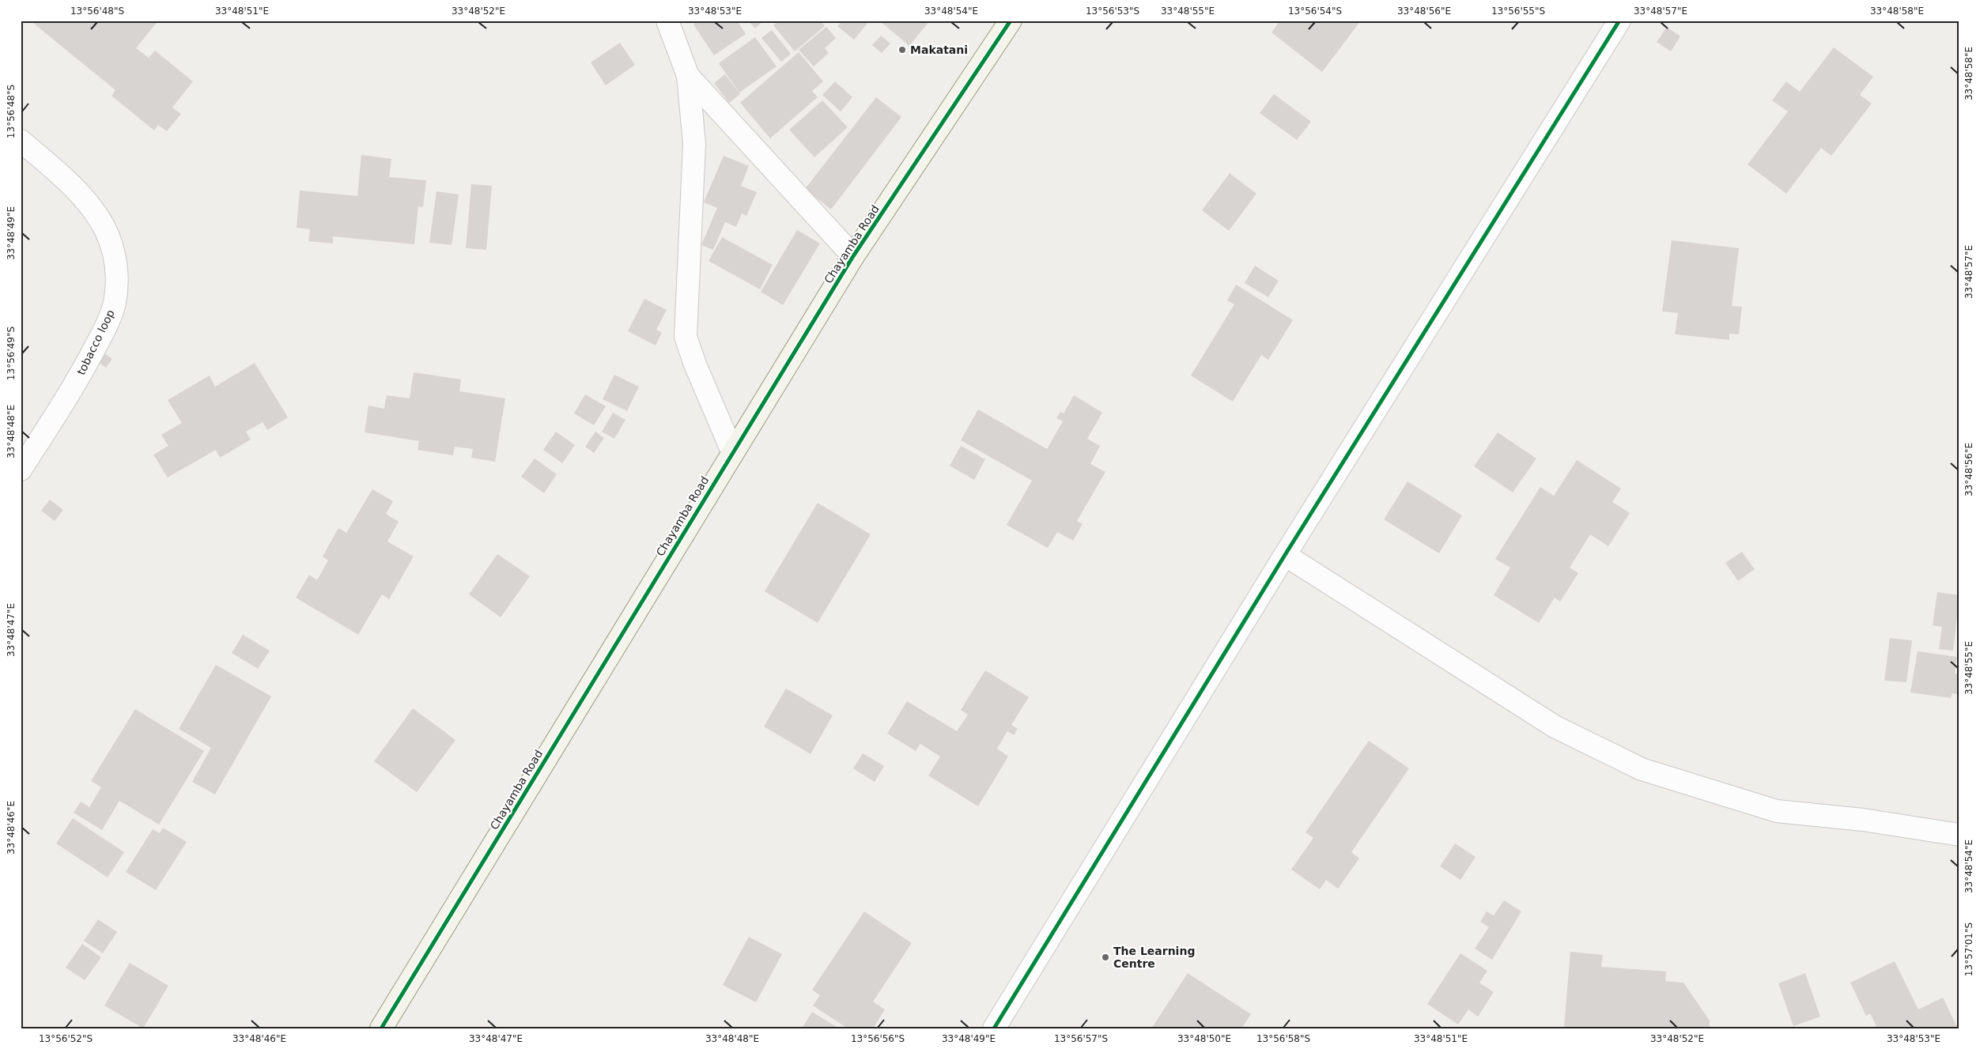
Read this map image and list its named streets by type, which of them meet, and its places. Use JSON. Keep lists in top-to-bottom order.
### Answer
{
  "streets": {
    "street": ["Chayamba Road", "tobacco loop"]
  },
  "places": ["Makatani", "The Learning Centre"],
  "coordinates": [
    "13°56'48\"S",
    "33°48'51\"E",
    "33°48'52\"E",
    "33°48'53\"E",
    "33°48'54\"E",
    "13°56'53\"S",
    "33°48'55\"E",
    "13°56'54\"S",
    "33°48'56\"E",
    "13°56'55\"S",
    "33°48'57\"E",
    "33°48'58\"E",
    "33°48'49\"E",
    "13°56'49\"S",
    "33°48'48\"E",
    "33°48'47\"E",
    "33°48'46\"E",
    "13°57'01\"S",
    "13°56'52\"S",
    "13°56'56\"S",
    "13°56'57\"S",
    "33°48'50\"E",
    "13°56'58\"S"
  ]
}
